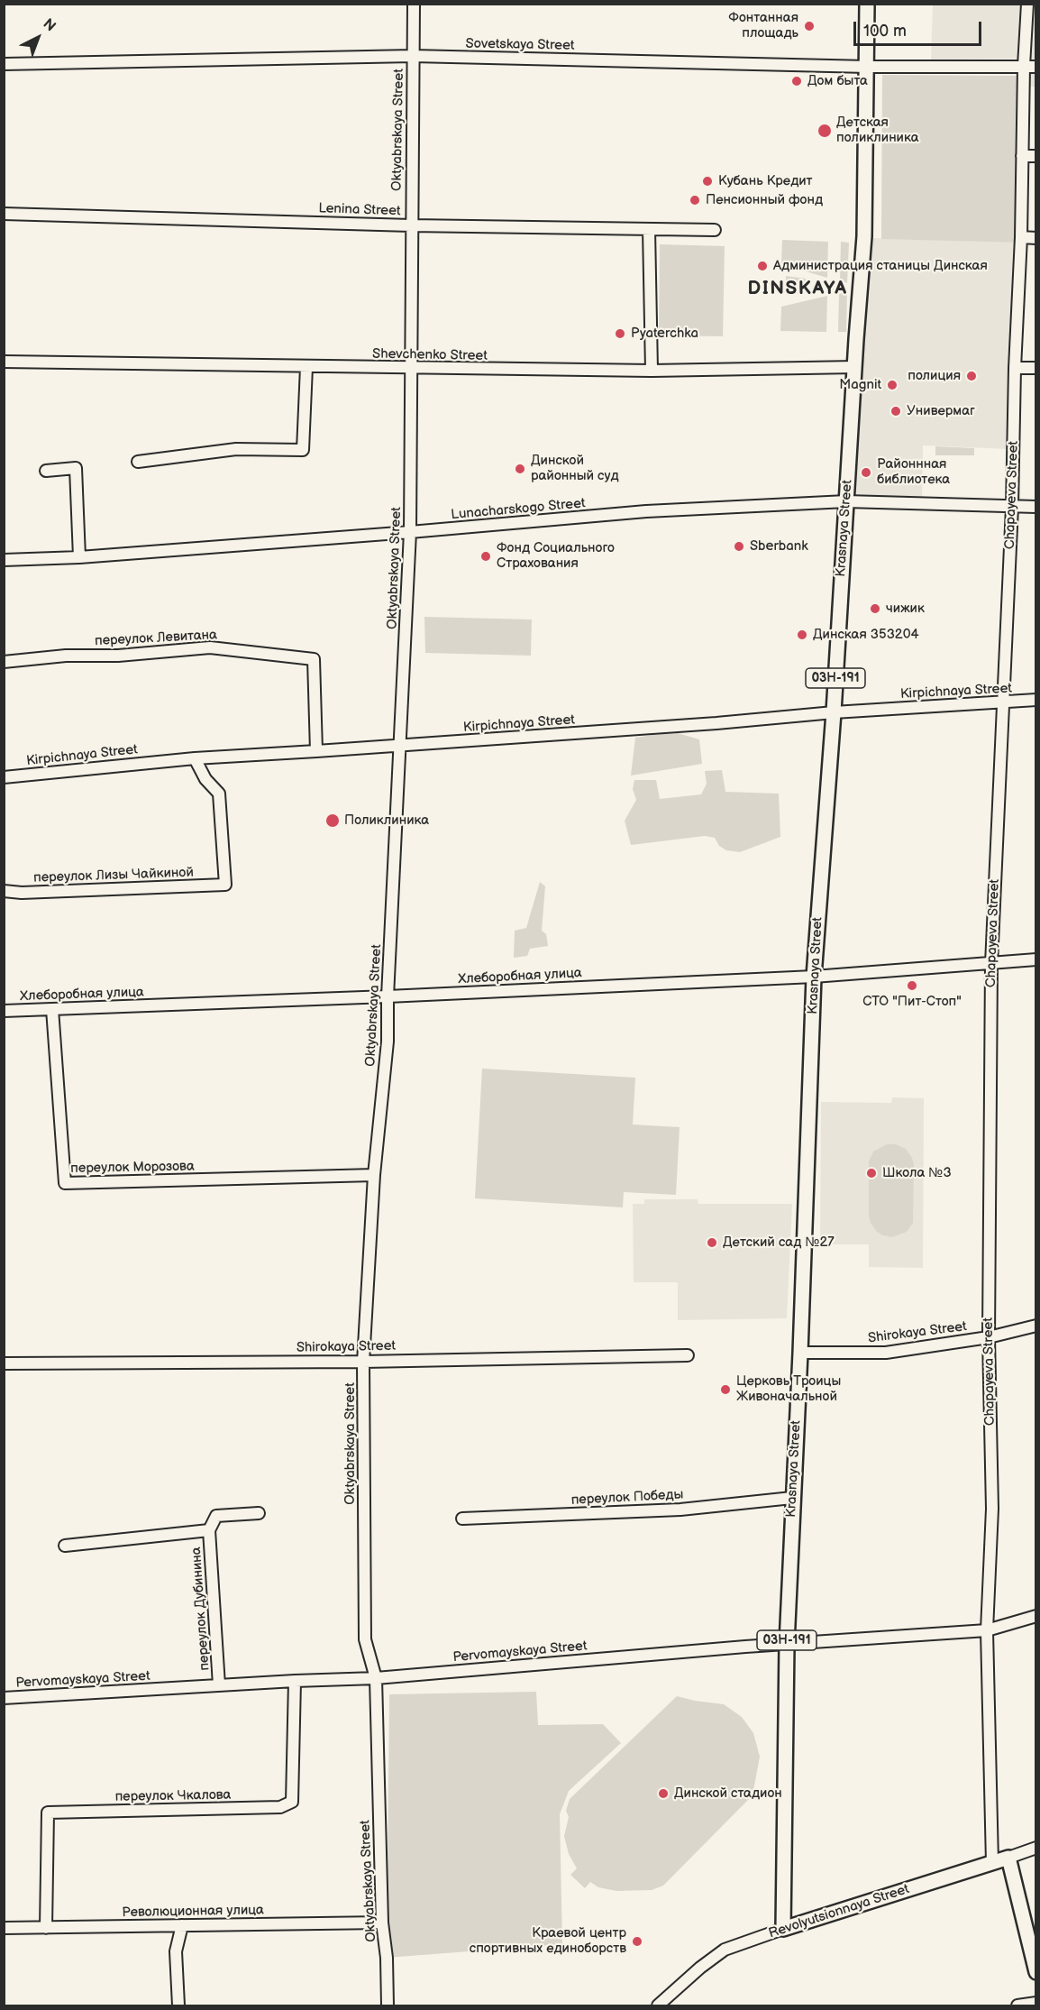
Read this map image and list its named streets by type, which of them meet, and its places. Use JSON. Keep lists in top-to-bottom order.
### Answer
{
  "streets": {
    "main road": ["Krasnaya Street", "03Н-191", "Revolyutsionnaya Street"],
    "street": [
      "Sovetskaya Street",
      "Oktyabrskaya Street",
      "Lenina Street",
      "Shevchenko Street",
      "Chapayeva Street",
      "Lunacharskogo Street",
      "переулок Левитана",
      "Kirpichnaya Street",
      "переулок Лизы Чайкиной",
      "Хлеборобная улица",
      "переулок Морозова",
      "Shirokaya Street",
      "переулок Победы",
      "переулок Дубинина",
      "Pervomayskaya Street",
      "переулок Чкалова",
      "Революционная улица"
    ]
  },
  "crossings": [
    ["Sovetskaya Street", "Oktyabrskaya Street"],
    ["Sovetskaya Street", "Chapayeva Street"],
    ["Sovetskaya Street", "Krasnaya Street"],
    ["Oktyabrskaya Street", "Lenina Street"],
    ["Oktyabrskaya Street", "Shevchenko Street"],
    ["Oktyabrskaya Street", "Lunacharskogo Street"],
    ["Oktyabrskaya Street", "Kirpichnaya Street"],
    ["Oktyabrskaya Street", "Хлеборобная улица"],
    ["Oktyabrskaya Street", "переулок Морозова"],
    ["Oktyabrskaya Street", "Shirokaya Street"],
    ["Oktyabrskaya Street", "Pervomayskaya Street"],
    ["Oktyabrskaya Street", "Революционная улица"],
    ["Shevchenko Street", "Krasnaya Street"],
    ["Chapayeva Street", "Lunacharskogo Street"],
    ["Chapayeva Street", "Kirpichnaya Street"],
    ["Chapayeva Street", "Хлеборобная улица"],
    ["Chapayeva Street", "Shirokaya Street"],
    ["Chapayeva Street", "Pervomayskaya Street"],
    ["Chapayeva Street", "Revolyutsionnaya Street"],
    ["Lunacharskogo Street", "Krasnaya Street"],
    ["Krasnaya Street", "Kirpichnaya Street"],
    ["Krasnaya Street", "Хлеборобная улица"],
    ["Krasnaya Street", "Shirokaya Street"],
    ["Krasnaya Street", "переулок Победы"],
    ["Krasnaya Street", "Pervomayskaya Street"],
    ["Krasnaya Street", "Revolyutsionnaya Street"],
    ["переулок Левитана", "Kirpichnaya Street"],
    ["Kirpichnaya Street", "переулок Лизы Чайкиной"],
    ["Хлеборобная улица", "переулок Морозова"],
    ["переулок Дубинина", "Pervomayskaya Street"],
    ["Pervomayskaya Street", "переулок Чкалова"],
    ["переулок Чкалова", "Революционная улица"]
  ],
  "districts": ["DINSKAYA"],
  "places": [
    "Фонтанная площадь",
    "Дом быта",
    "Детская поликлиника",
    "Кубань Кредит",
    "Пенсионный фонд",
    "Администрация станицы Динская",
    "Pyaterchka",
    "полиция",
    "Magnit",
    "Универмаг",
    "Динской районный суд",
    "Районнная библиотека",
    "Sberbank",
    "Фонд Социального Страхования",
    "чижик",
    "Динская 353204",
    "Поликлиника",
    "СТО \"Пит-Стоп\"",
    "Школа №3",
    "Детский сад №27",
    "Церковь Троицы Живоначальной",
    "Динской стадион",
    "Краевой центр спортивных единоборств"
  ],
  "scale_bar": "100 m",
  "north": "top right"
}
